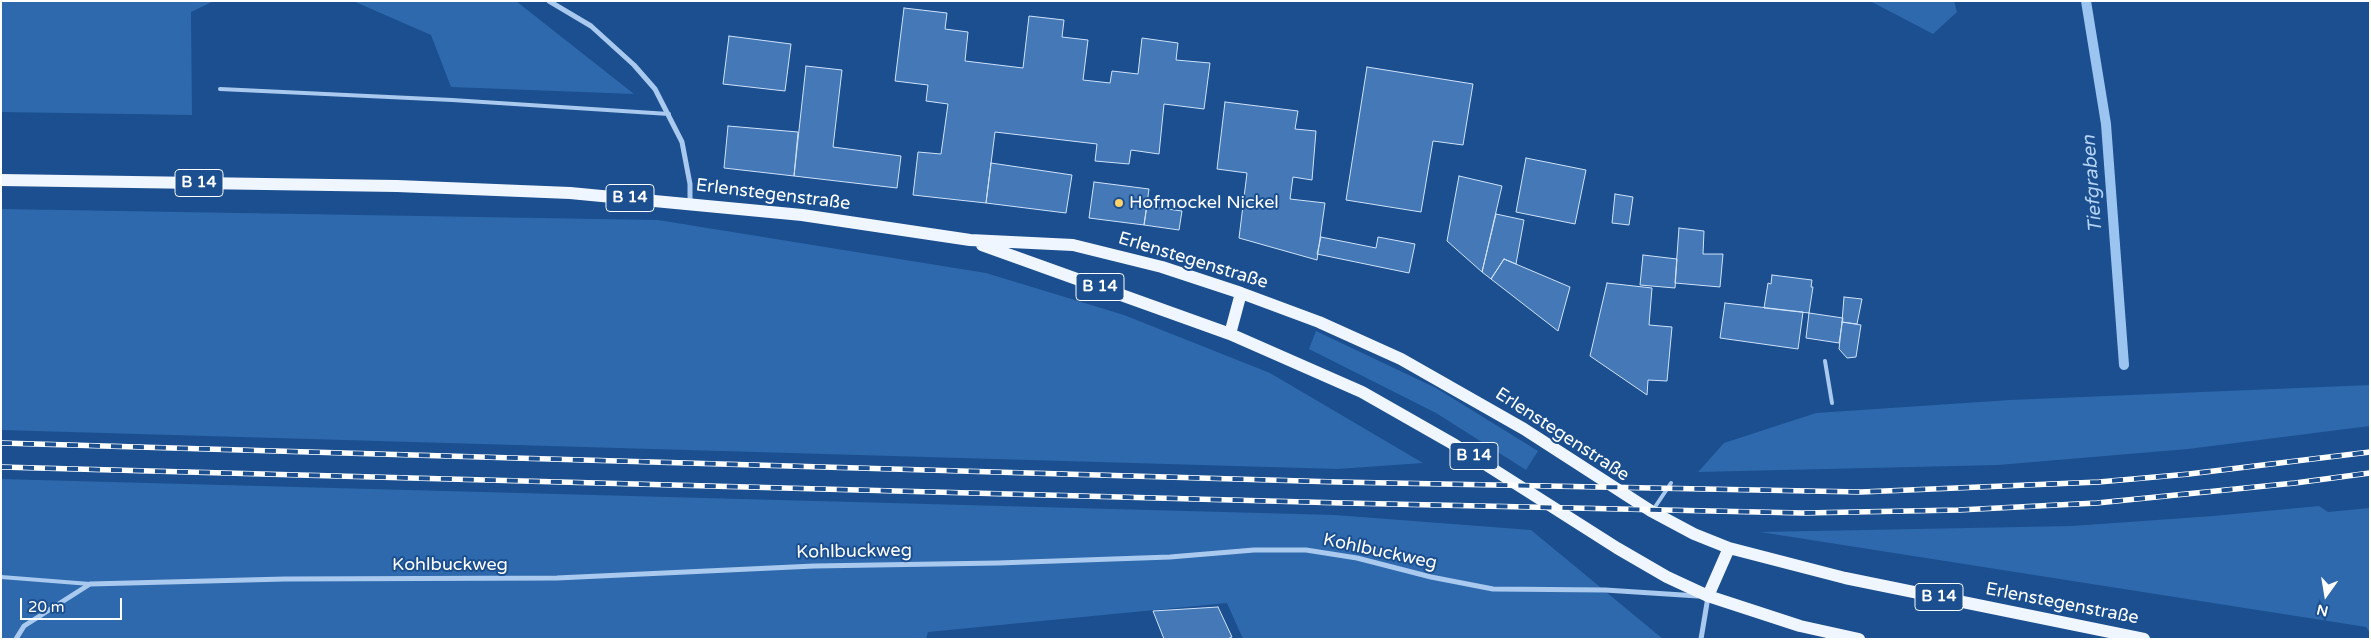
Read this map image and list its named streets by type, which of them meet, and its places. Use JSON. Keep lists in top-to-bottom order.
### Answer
{
  "streets": {
    "main road": ["B 14", "Erlenstegenstraße"],
    "street": ["Kohlbuckweg"]
  },
  "crossings": [
    ["Erlenstegenstraße", "Kohlbuckweg"]
  ],
  "water": ["Tiefgraben"],
  "places": ["Hofmockel Nickel"],
  "scale_bar": "20 m",
  "north": "bottom"
}
